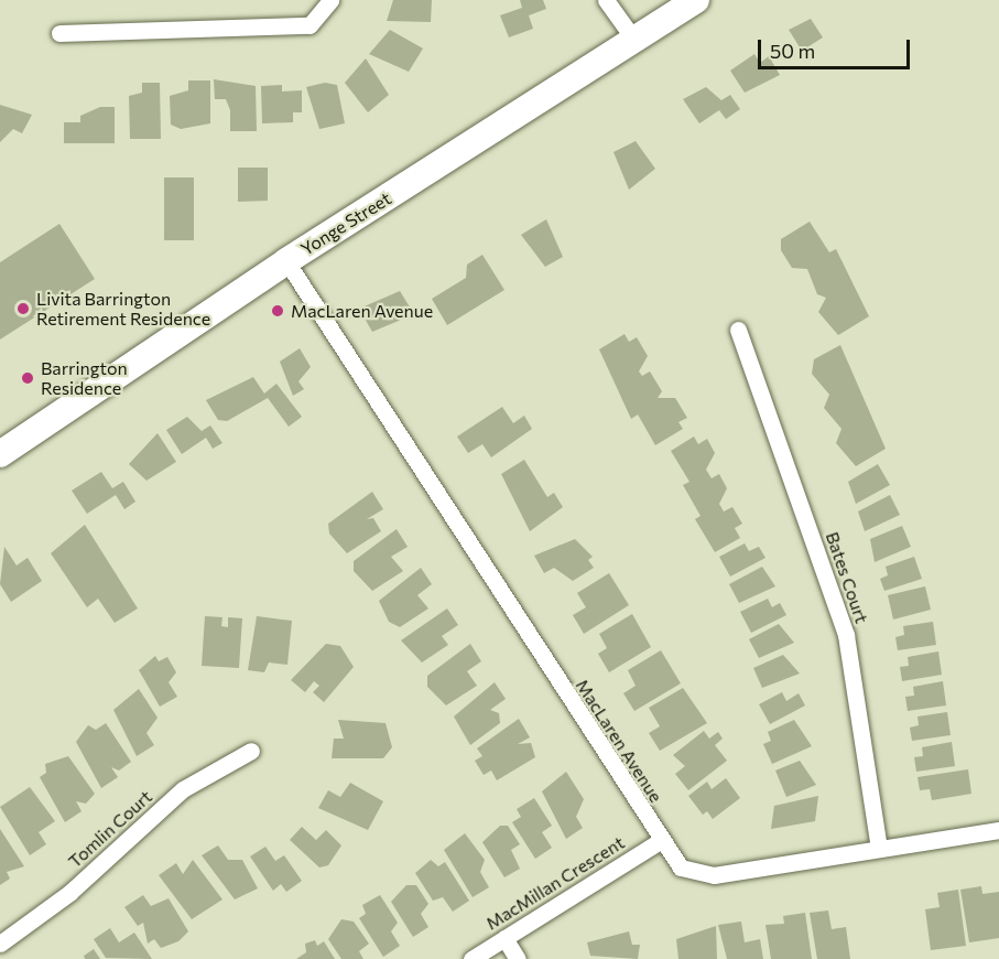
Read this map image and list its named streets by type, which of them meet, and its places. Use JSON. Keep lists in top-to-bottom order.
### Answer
{
  "streets": {
    "main road": ["Yonge Street"],
    "street": [
      "Bates Court",
      "MacLaren Avenue",
      "Tomlin Court",
      "MacMillan Crescent"
    ]
  },
  "crossings": [
    ["Yonge Street", "MacLaren Avenue"],
    ["Bates Court", "MacLaren Avenue"],
    ["MacLaren Avenue", "MacMillan Crescent"]
  ],
  "places": ["Livita Barrington Retirement Residence", "MacLaren Avenue", "Barrington Residence"],
  "scale_bar": "50 m"
}
